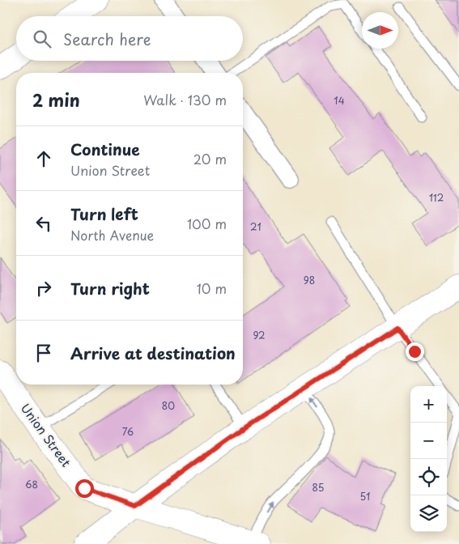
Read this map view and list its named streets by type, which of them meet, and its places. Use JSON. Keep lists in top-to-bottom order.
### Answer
{
  "streets": {
    "main road": ["Union Street"]
  },
  "house_numbers": [
    "14",
    "112",
    "21",
    "98",
    "92",
    "80",
    "76",
    "68",
    "85",
    "51"
  ],
  "north": "right",
  "page": {
    "search": "Search here",
    "heading": ["2 min", "Walk · 130 m"],
    "list": [
      ["Continue", "Union Street", "20 m"],
      ["Turn left", "North Avenue", "100 m"],
      ["Turn right", "10 m"],
      "Arrive at destination"
    ],
    "map_buttons": ["+", "−"]
  }
}
